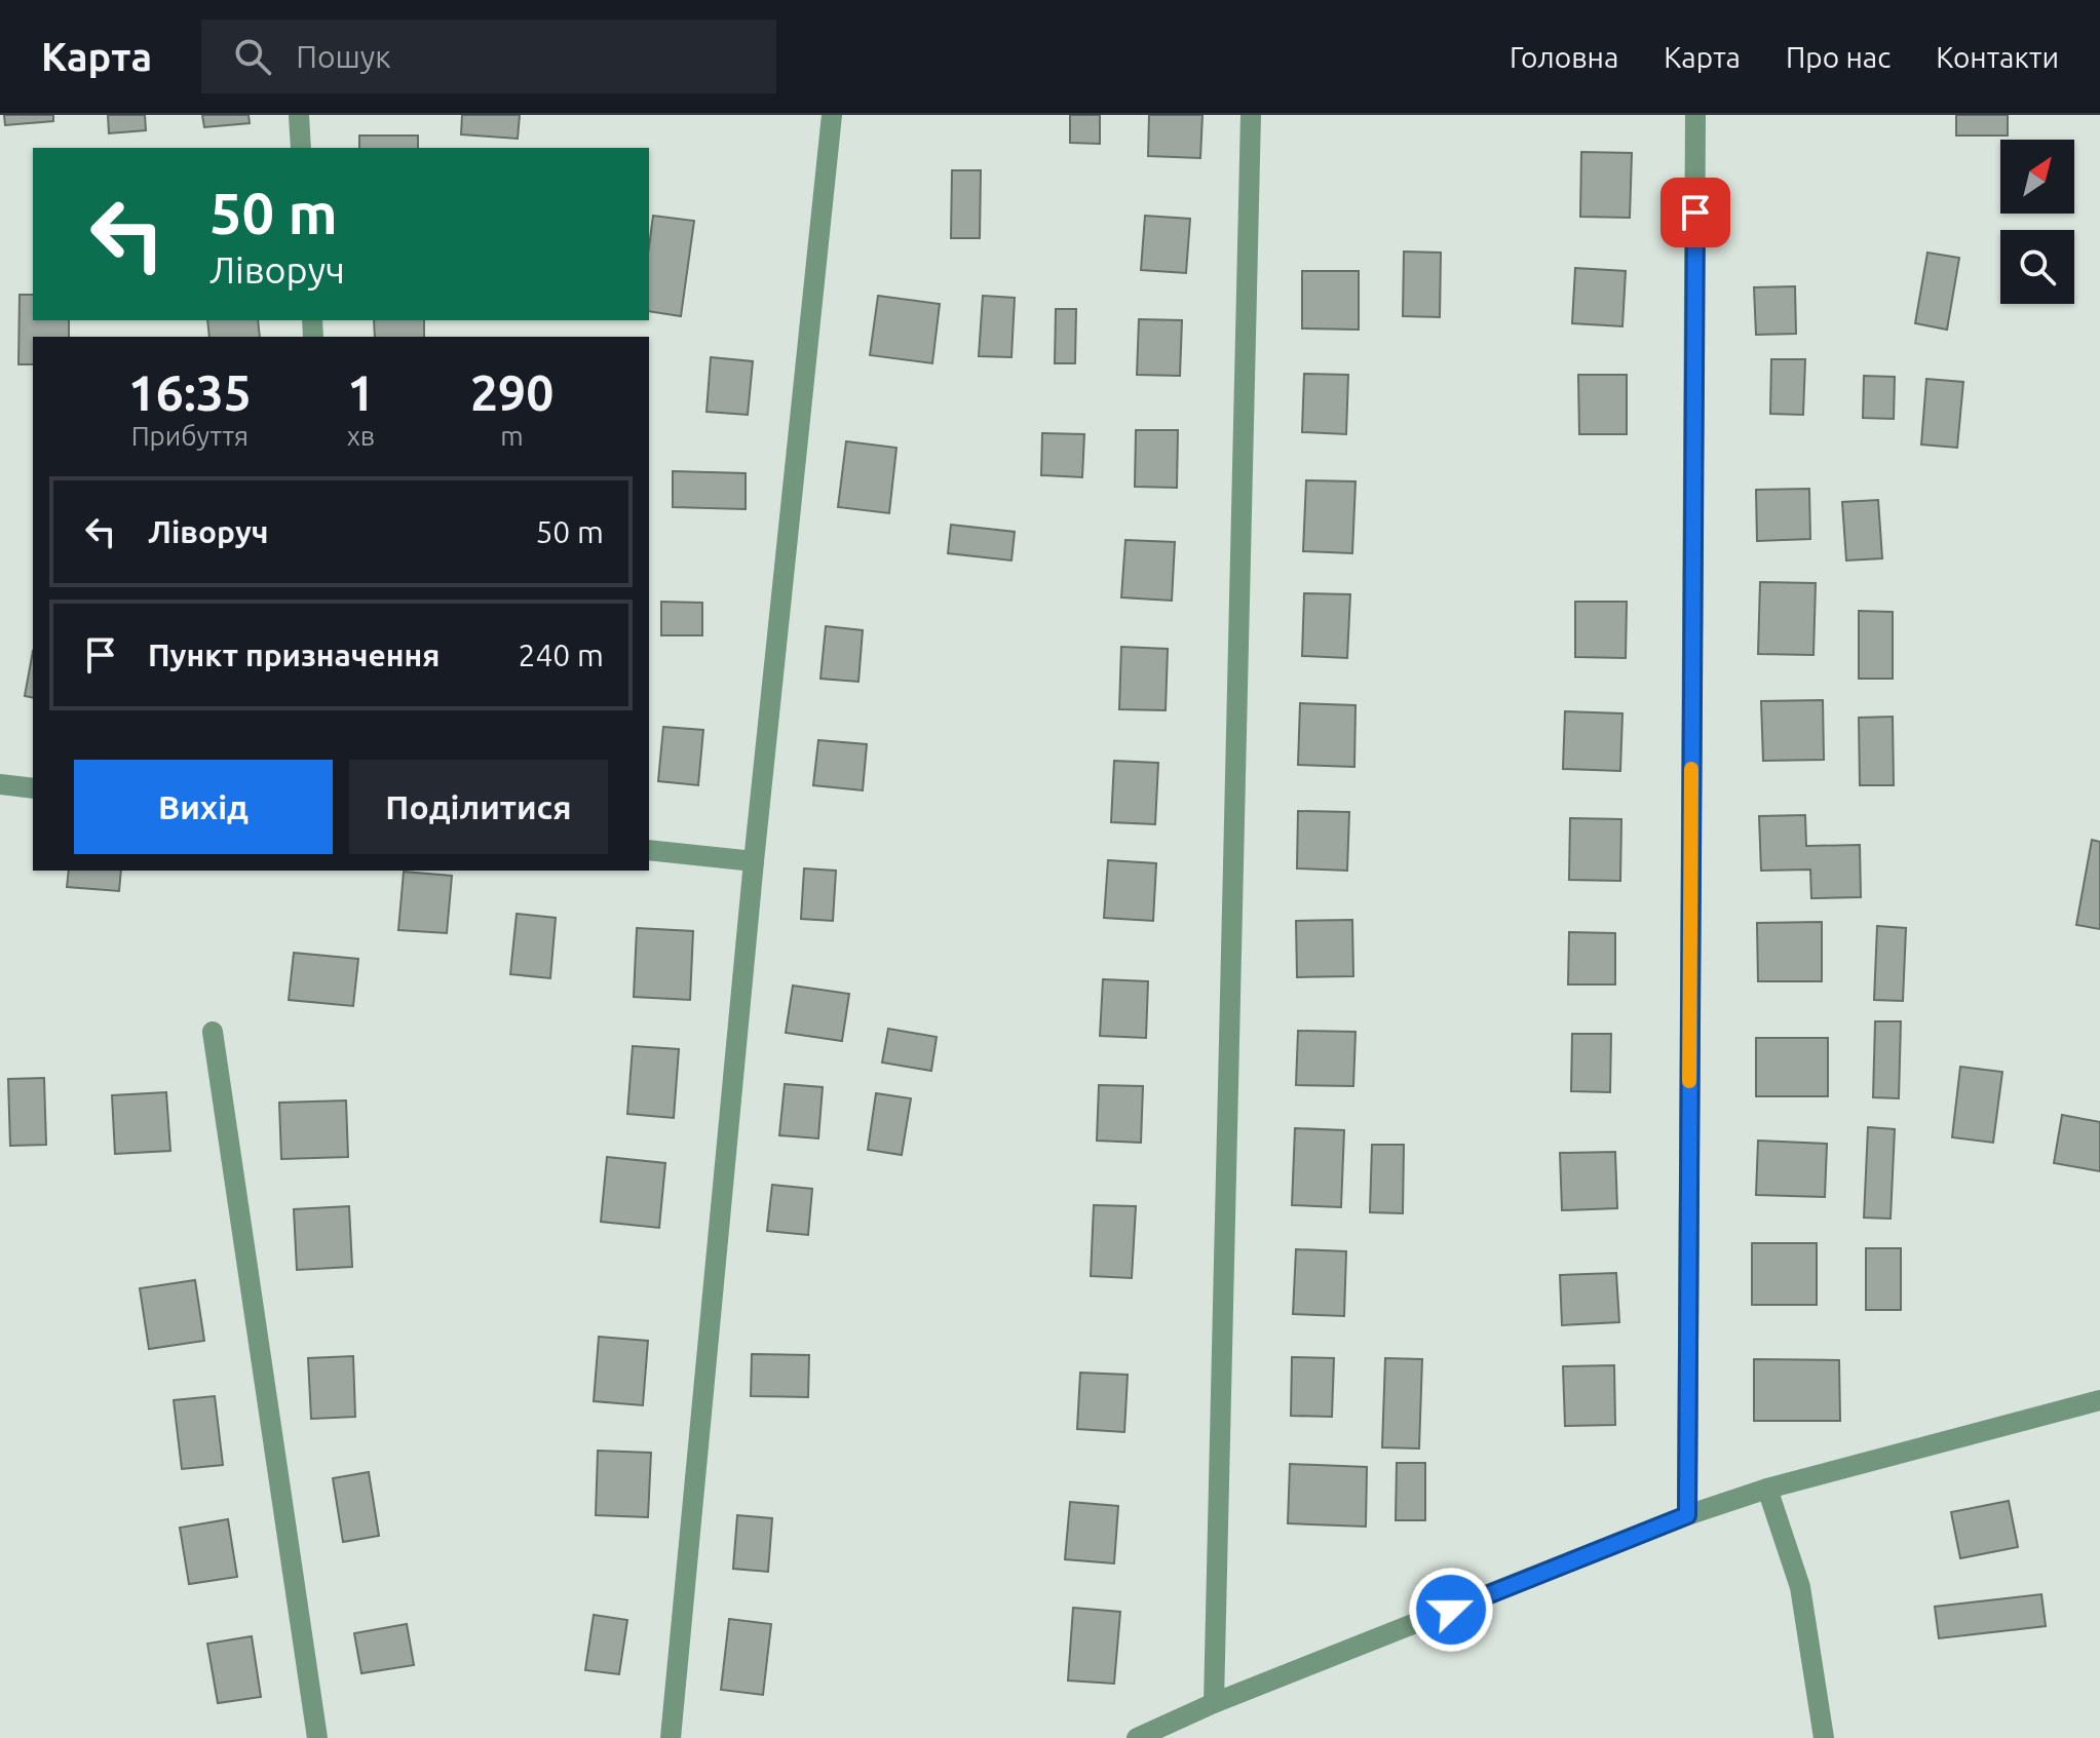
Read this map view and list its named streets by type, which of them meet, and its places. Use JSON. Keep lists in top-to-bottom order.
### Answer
{
  "north": "top right",
  "page": {
    "header": "Карта",
    "search": "Пошук",
    "nav": [
      "Головна",
      "Карта",
      "Про нас",
      "Контакти"
    ],
    "turn": ["50 m", "Ліворуч"],
    "eta": [
      "16:35",
      "Прибуття",
      "1",
      "хв",
      "290",
      "m"
    ],
    "list": [
      {
        "name": "Ліворуч",
        "value": "50 m"
      },
      {
        "name": "Пункт призначення",
        "value": "240 m"
      }
    ],
    "buttons": ["Вихід", "Поділитися"]
  }
}
